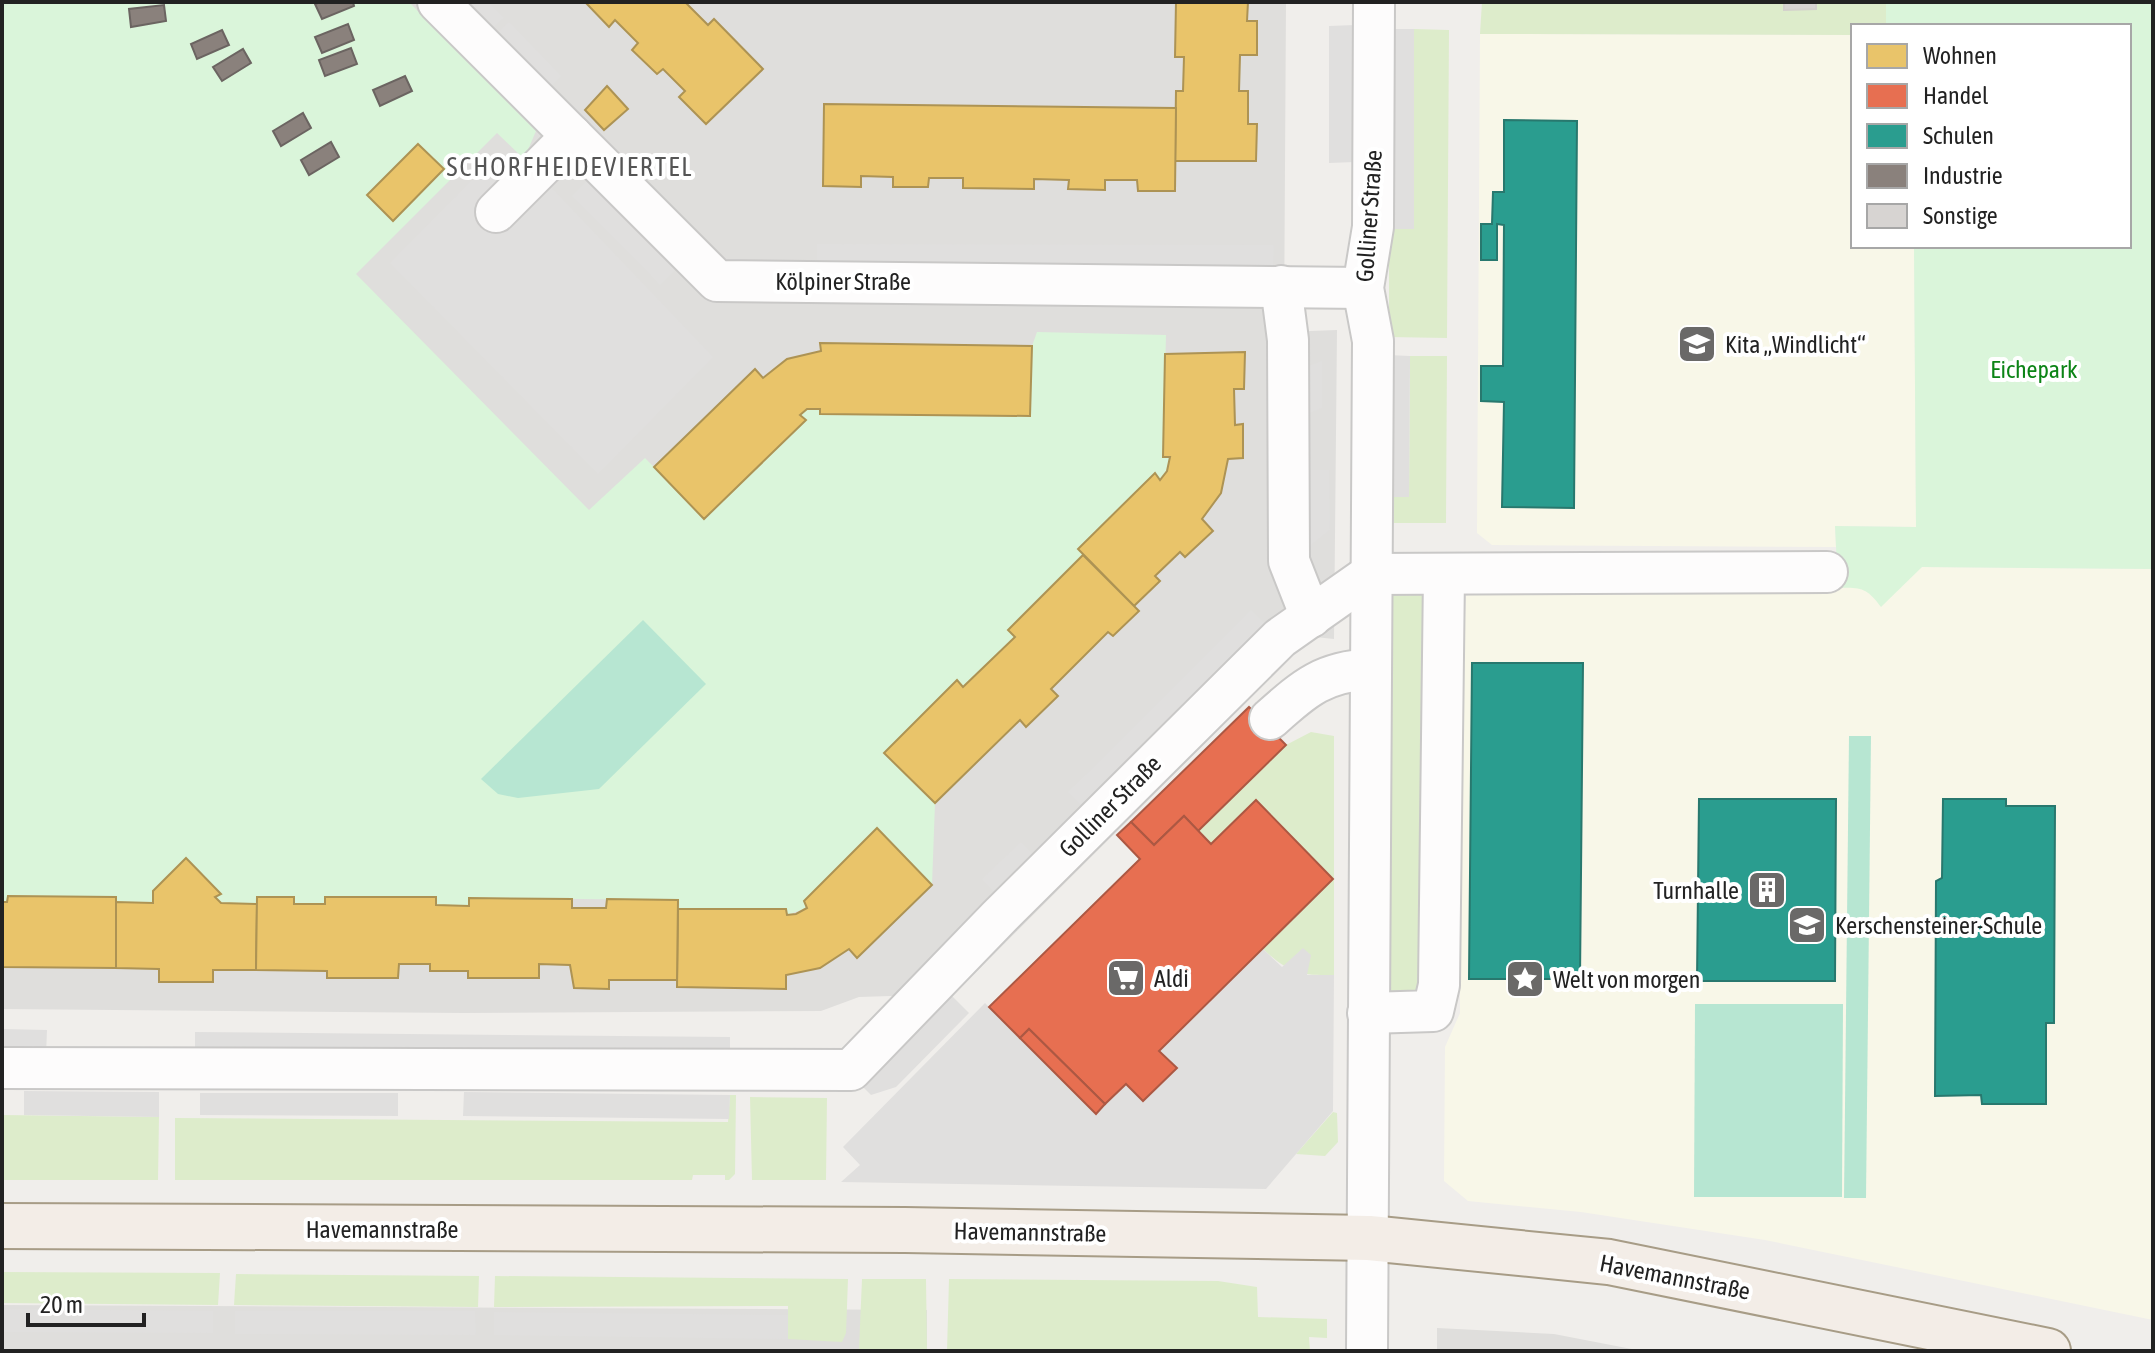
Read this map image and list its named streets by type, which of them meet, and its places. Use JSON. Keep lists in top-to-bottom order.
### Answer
{
  "streets": {
    "main road": ["Havemannstraße"],
    "street": ["Golliner Straße", "Kölpiner Straße"]
  },
  "crossings": [
    ["Golliner Straße", "Kölpiner Straße"],
    ["Golliner Straße", "Havemannstraße"]
  ],
  "districts": ["SCHORFHEIDEVIERTEL"],
  "parks": ["Eichepark"],
  "places": {
    "school or university": ["Kita „Windlicht“", "Kerschensteiner-Schule"],
    "building": ["Turnhalle"],
    "supermarket": ["Aldi"],
    "place": ["Welt von morgen"]
  },
  "legend": [
    "Wohnen",
    "Handel",
    "Schulen",
    "Industrie",
    "Sonstige"
  ],
  "scale_bar": "20 m"
}
